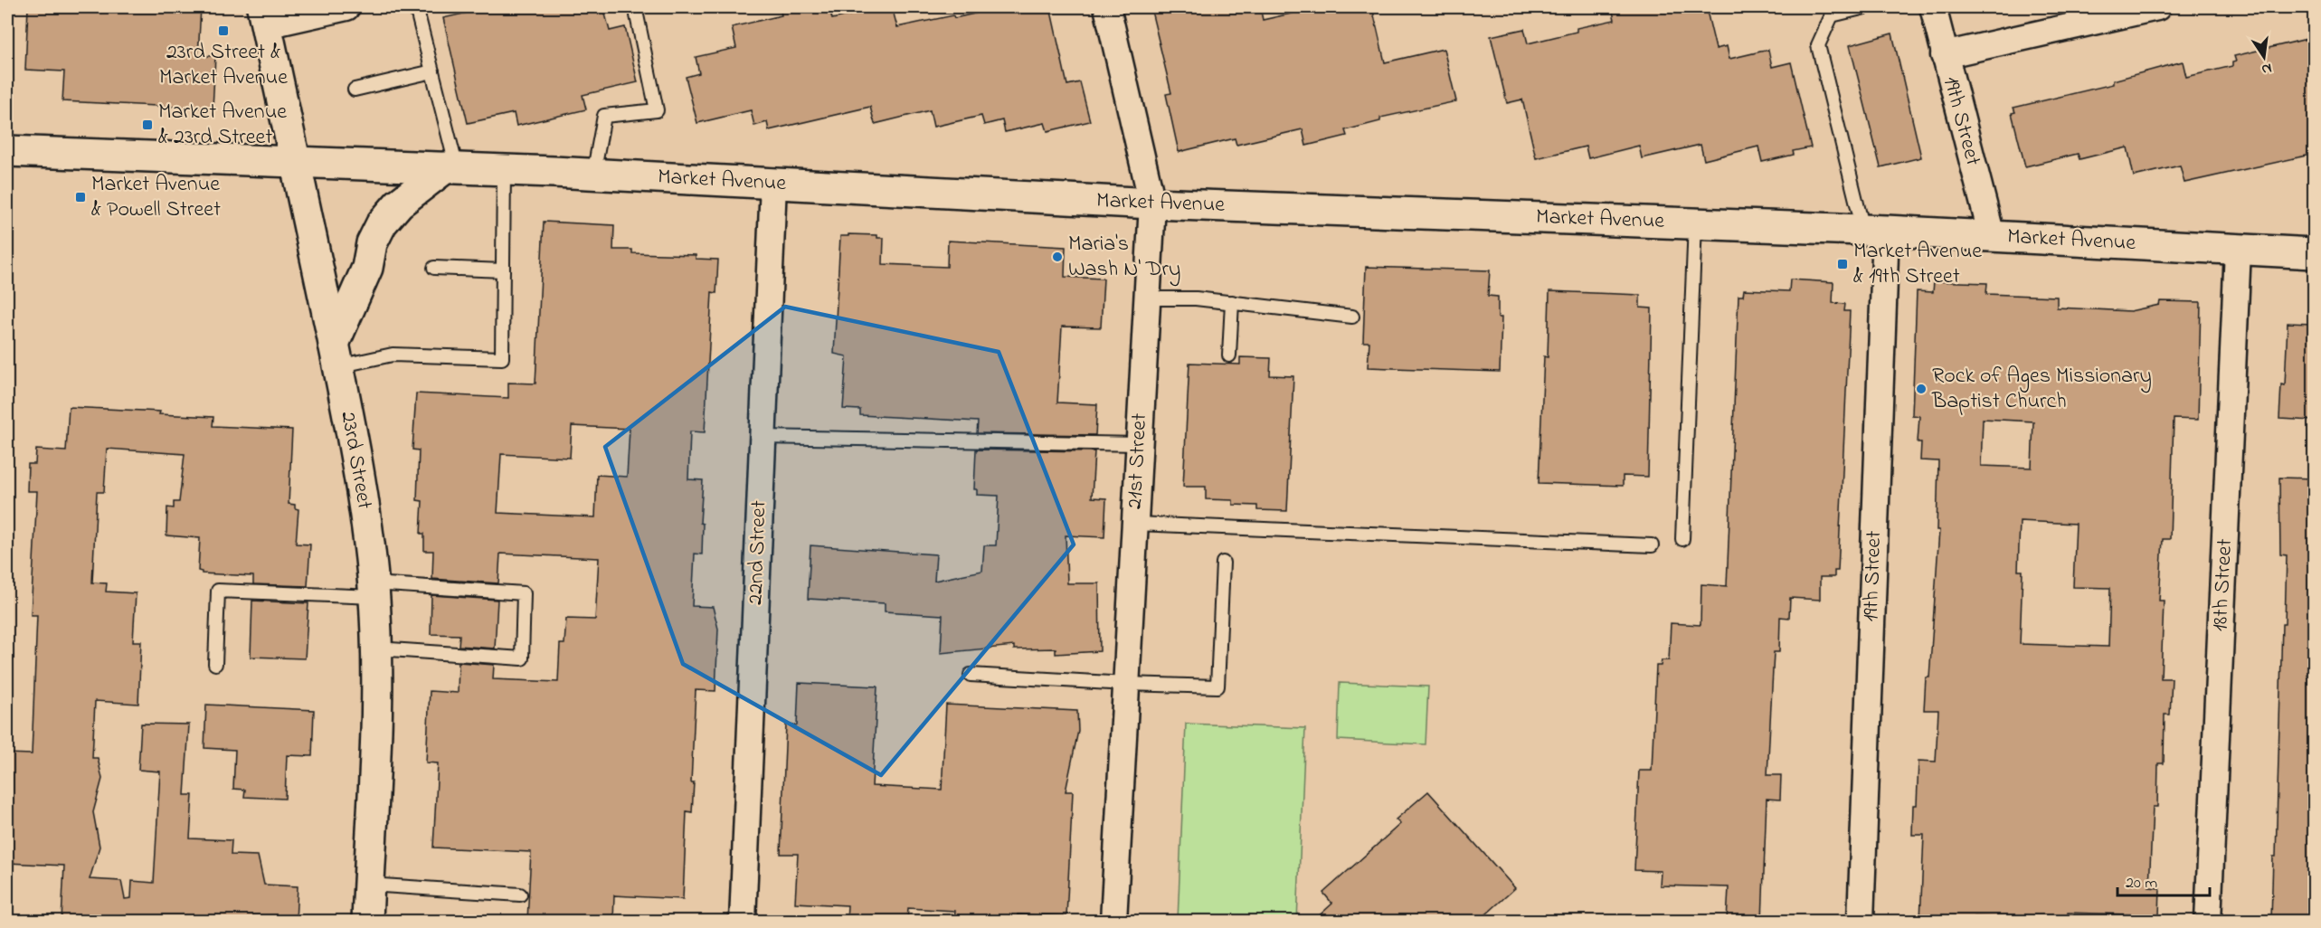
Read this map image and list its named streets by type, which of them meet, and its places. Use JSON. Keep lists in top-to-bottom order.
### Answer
{
  "streets": {
    "street": [
      "19th Street",
      "Market Avenue",
      "23rd Street",
      "21st Street",
      "22nd Street",
      "18th Street"
    ]
  },
  "crossings": [
    ["19th Street", "Market Avenue"],
    ["Market Avenue", "23rd Street"],
    ["Market Avenue", "21st Street"],
    ["Market Avenue", "22nd Street"],
    ["Market Avenue", "18th Street"]
  ],
  "places": {
    "transit": [
      "23rd Street & Market Avenue",
      "Market Avenue & 23rd Street",
      "Market Avenue & Powell Street",
      "Market Avenue & 19th Street"
    ],
    "other": ["Maria's Wash N' Dry", "Rock of Ages Missionary Baptist Church"]
  },
  "scale_bar": "20 m",
  "north": "bottom"
}
